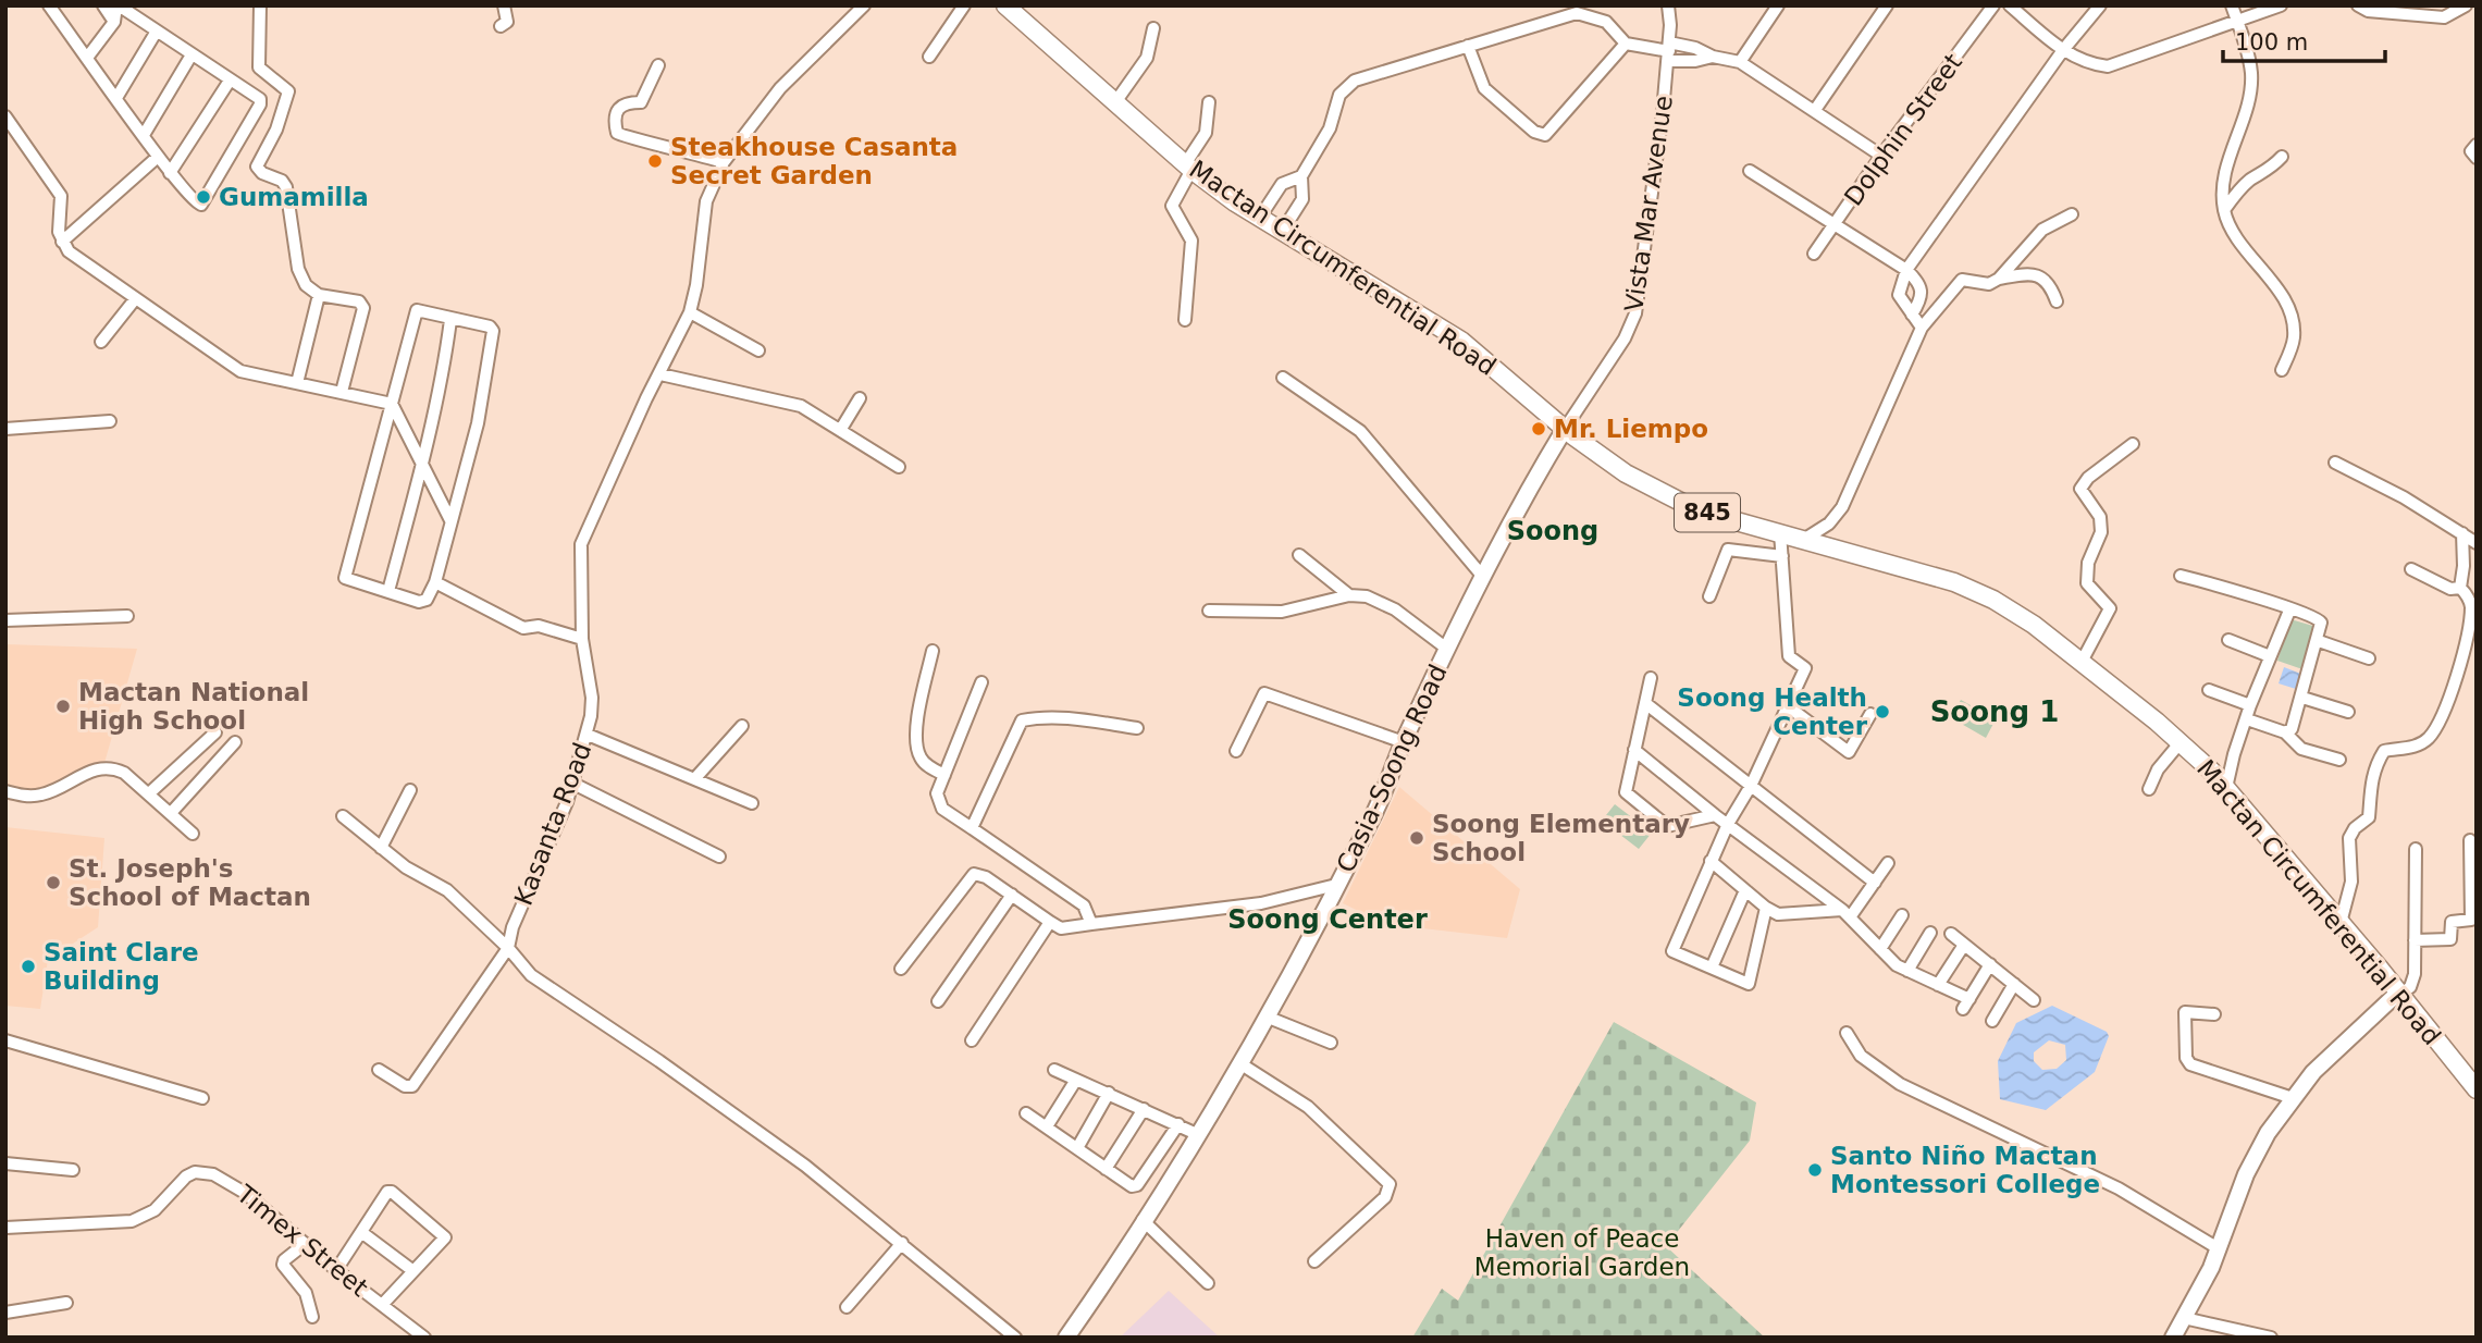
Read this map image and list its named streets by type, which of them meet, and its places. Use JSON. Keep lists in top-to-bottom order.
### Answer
{
  "streets": {
    "main road": ["Mactan Circumferential Road", "845"],
    "street": [
      "Dolphin Street",
      "Vista Mar Avenue",
      "Casia-Soong Road",
      "Kasanta Road",
      "Timex Street"
    ]
  },
  "crossings": [
    ["Vista Mar Avenue", "Mactan Circumferential Road"],
    ["Vista Mar Avenue", "Casia-Soong Road"],
    ["Mactan Circumferential Road", "Casia-Soong Road"]
  ],
  "districts": ["Soong", "Soong 1", "Soong Center"],
  "parks": ["Haven of Peace Memorial Garden"],
  "places": [
    "Steakhouse Casanta Secret Garden",
    "Gumamilla",
    "Mr. Liempo",
    "Mactan National High School",
    "Soong Health Center",
    "Soong Elementary School",
    "St. Joseph's School of Mactan",
    "Saint Clare Building",
    "Santo Niño Mactan Montessori College"
  ],
  "scale_bar": "100 m"
}
